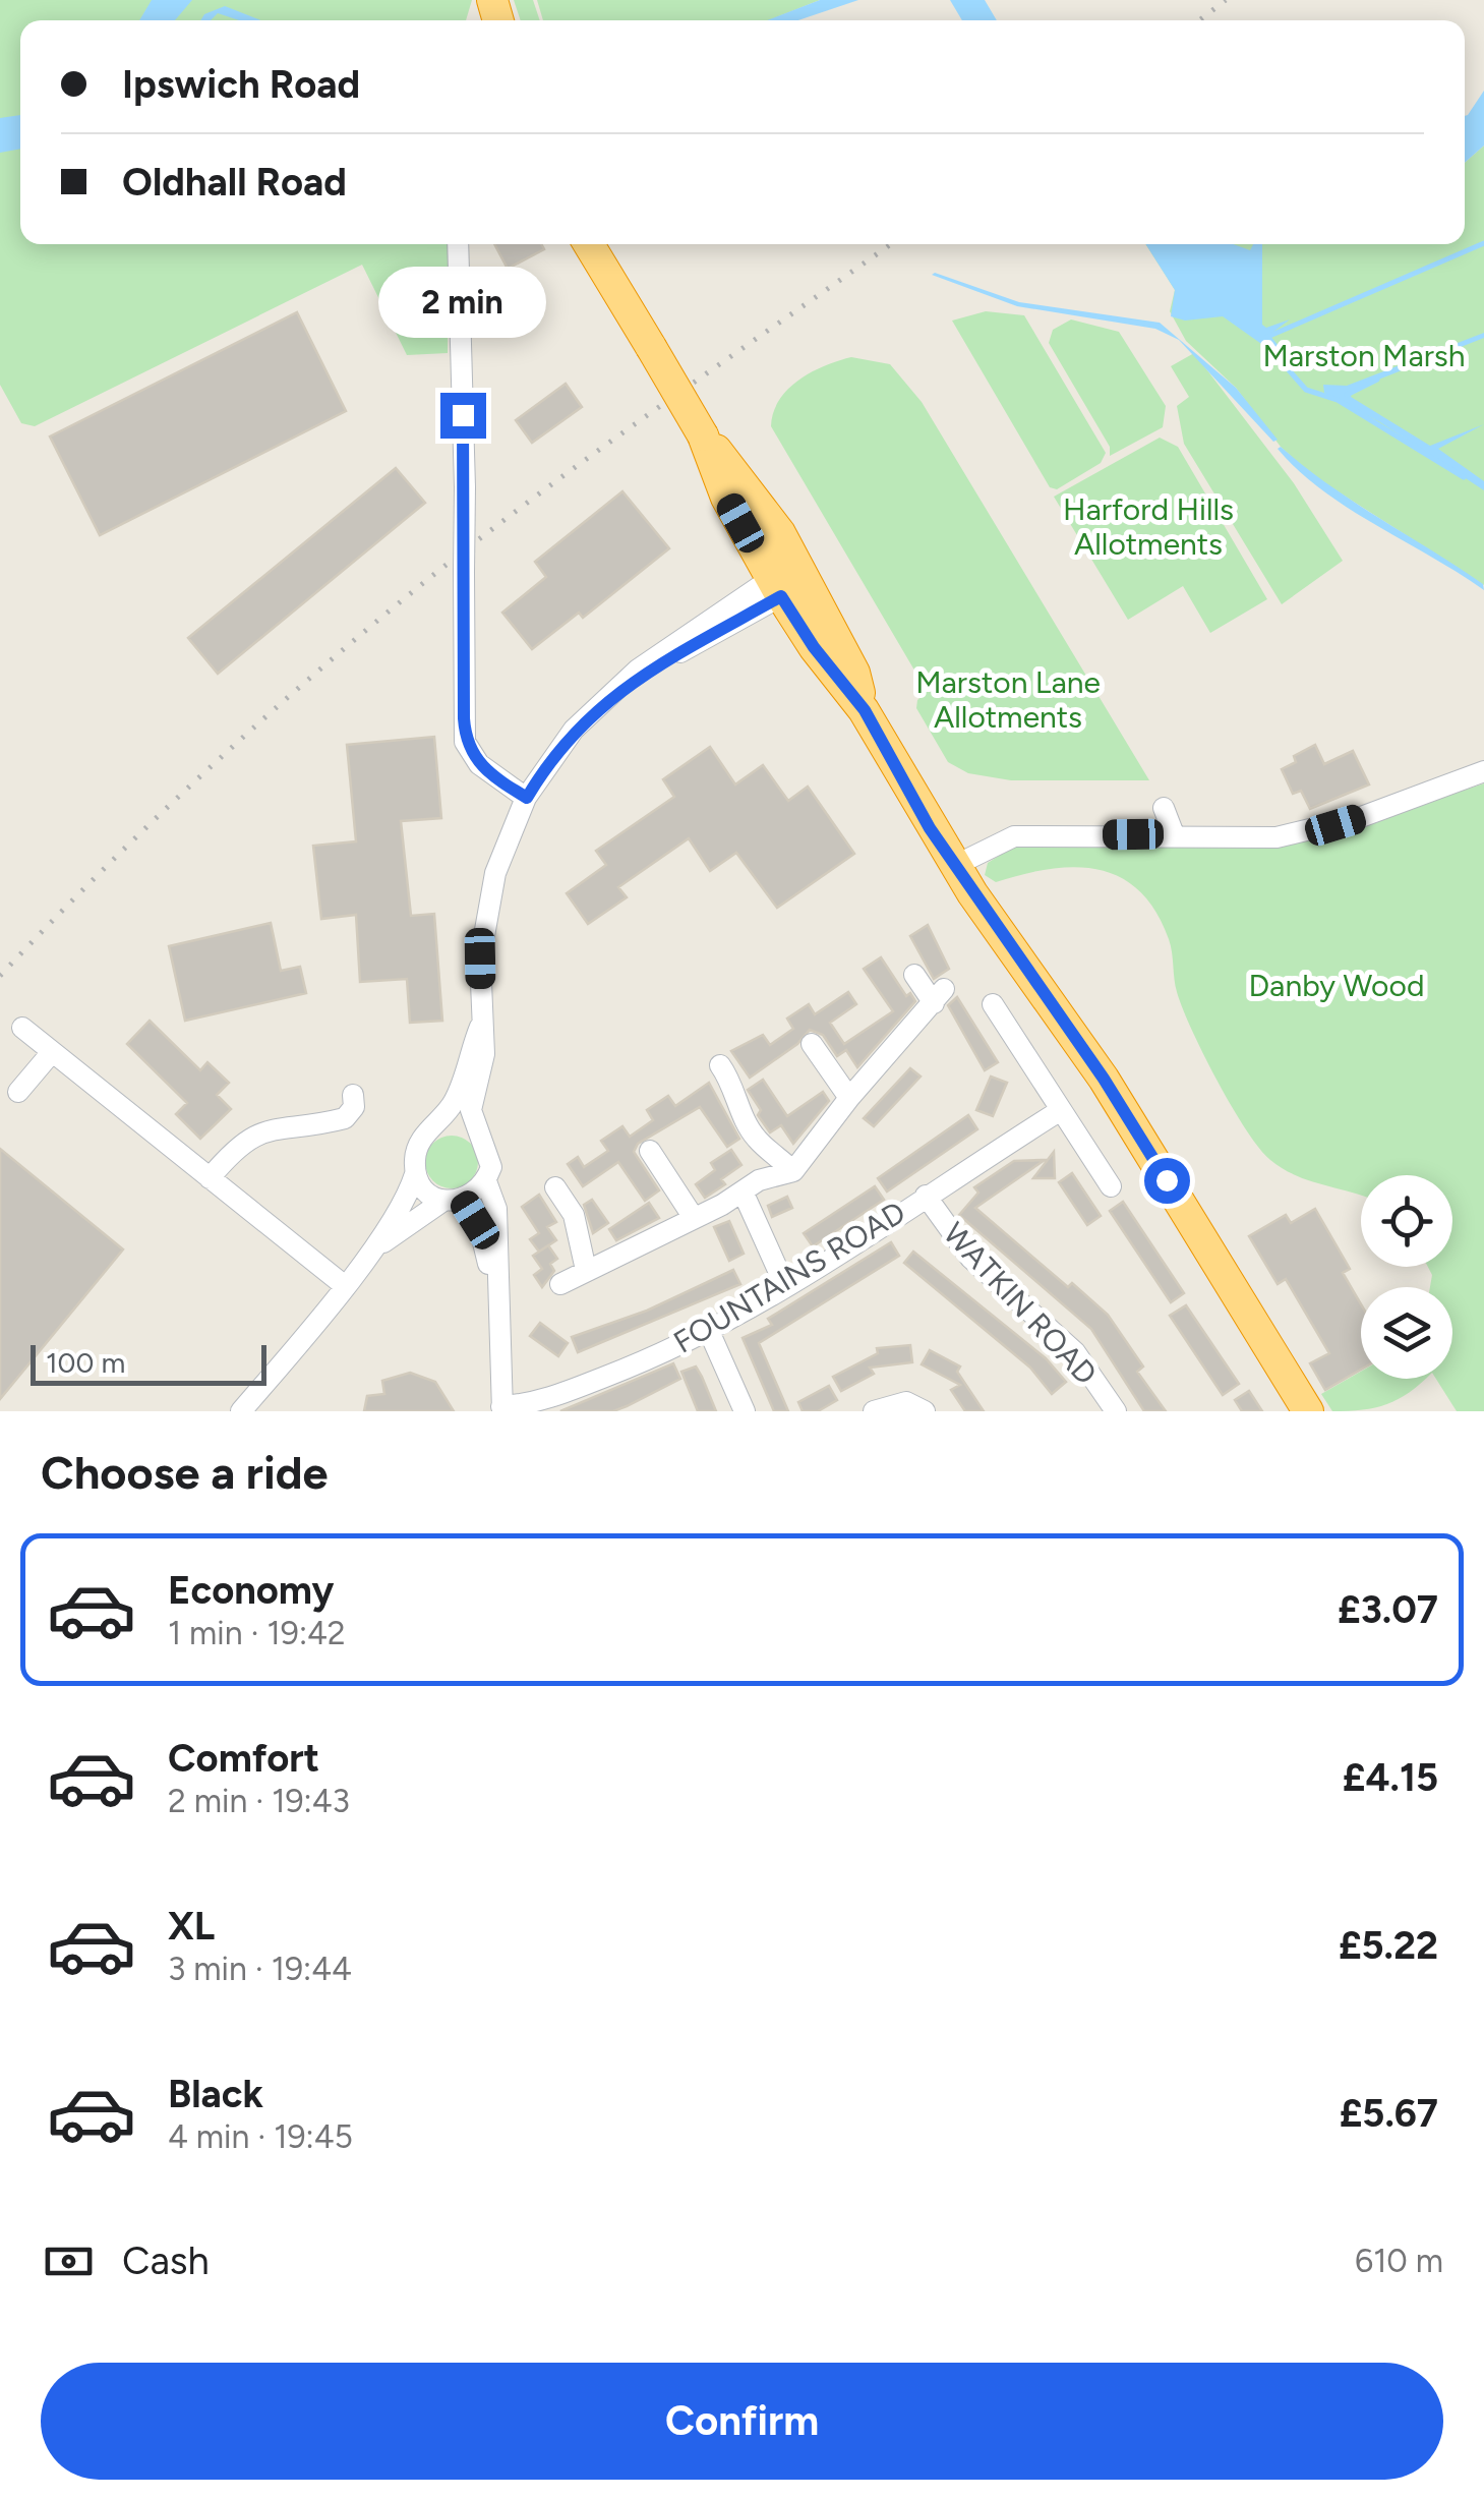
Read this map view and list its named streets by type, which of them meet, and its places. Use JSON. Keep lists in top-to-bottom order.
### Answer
{
  "streets": {
    "street": ["FOUNTAINS ROAD", "WATKIN ROAD"]
  },
  "crossings": [
    ["FOUNTAINS ROAD", "WATKIN ROAD"]
  ],
  "parks": [
    "Marston Marsh",
    "Harford Hills Allotments",
    "Marston Lane Allotments",
    "Danby Wood"
  ],
  "scale_bar": "100 m",
  "page": {
    "banner": ["Ipswich Road", "Oldhall Road"],
    "bubble": "2 min",
    "scale": "100 m",
    "heading": "Choose a ride",
    "list": [
      {
        "name": "Economy",
        "note": "1 min · 19:42",
        "value": "£3.07"
      },
      {
        "name": "Comfort",
        "note": "2 min · 19:43",
        "value": "£4.15"
      },
      {
        "name": "XL",
        "note": "3 min · 19:44",
        "value": "£5.22"
      },
      {
        "name": "Black",
        "note": "4 min · 19:45",
        "value": "£5.67"
      }
    ],
    "pay": ["Cash", "610 m"],
    "buttons": "Confirm"
  }
}
